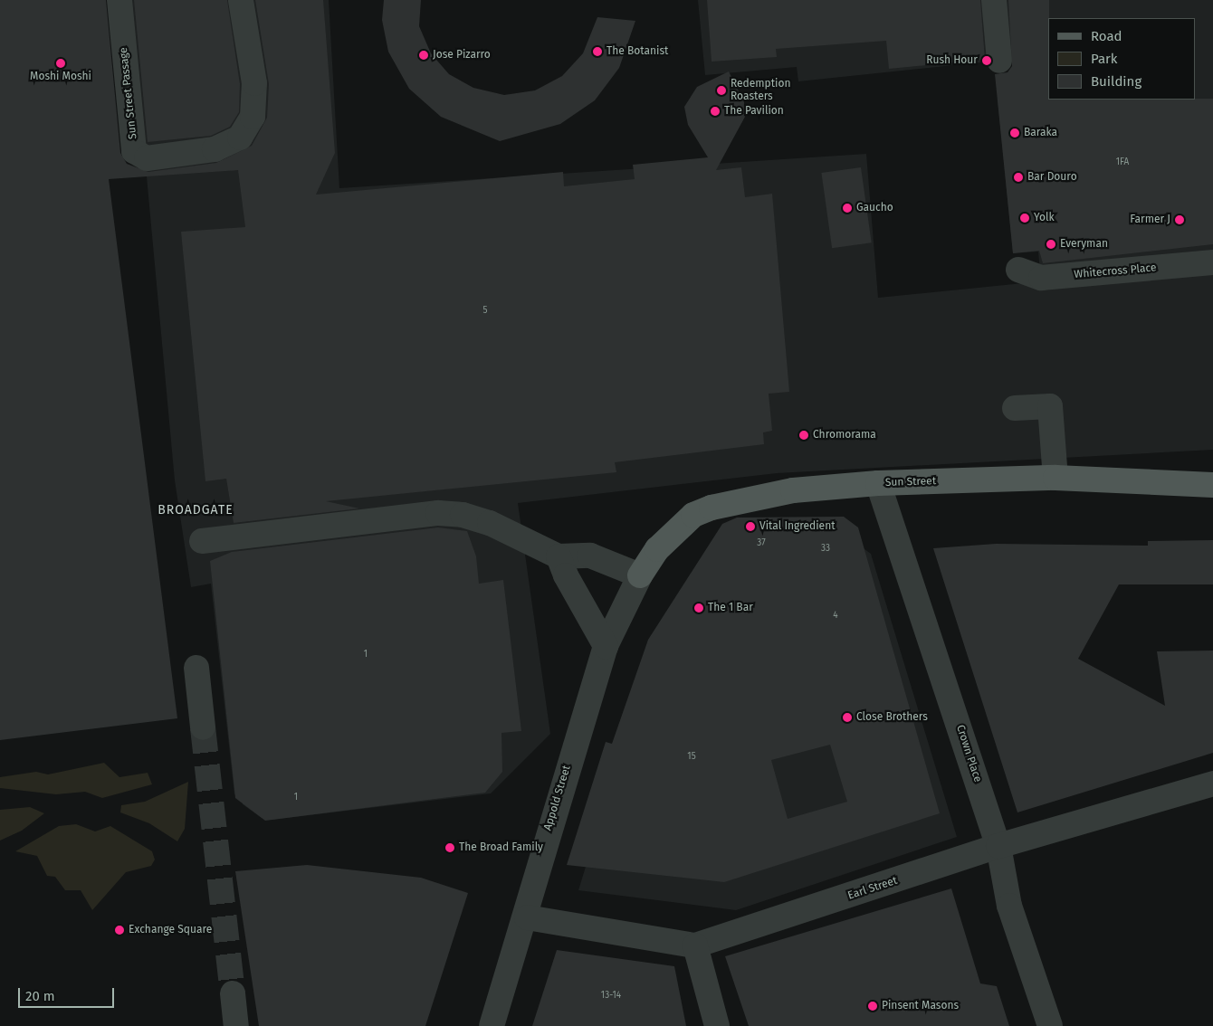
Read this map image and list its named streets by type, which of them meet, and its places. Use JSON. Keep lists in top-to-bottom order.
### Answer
{
  "streets": {
    "main road": ["Sun Street"],
    "street": [
      "Sun Street Passage",
      "Whitecross Place",
      "Crown Place",
      "Appold Street",
      "Earl Street"
    ]
  },
  "crossings": [
    ["Sun Street", "Crown Place"],
    ["Sun Street", "Appold Street"],
    ["Crown Place", "Earl Street"],
    ["Appold Street", "Earl Street"]
  ],
  "districts": ["BROADGATE"],
  "places": [
    "The Botanist",
    "Jose Pizarro",
    "Rush Hour",
    "Moshi Moshi",
    "Redemption Roasters",
    "The Pavilion",
    "Baraka",
    "Bar Douro",
    "Gaucho",
    "Yolk",
    "Farmer J",
    "Everyman",
    "Chromorama",
    "Vital Ingredient",
    "The 1 Bar",
    "Close Brothers",
    "The Broad Family",
    "Exchange Square",
    "Pinsent Masons"
  ],
  "house_numbers": [
    "1FA",
    "5",
    "37",
    "33",
    "4",
    "1",
    "15",
    "1",
    "13-14"
  ],
  "legend": ["Road", "Park", "Building"],
  "scale_bar": "20 m"
}
